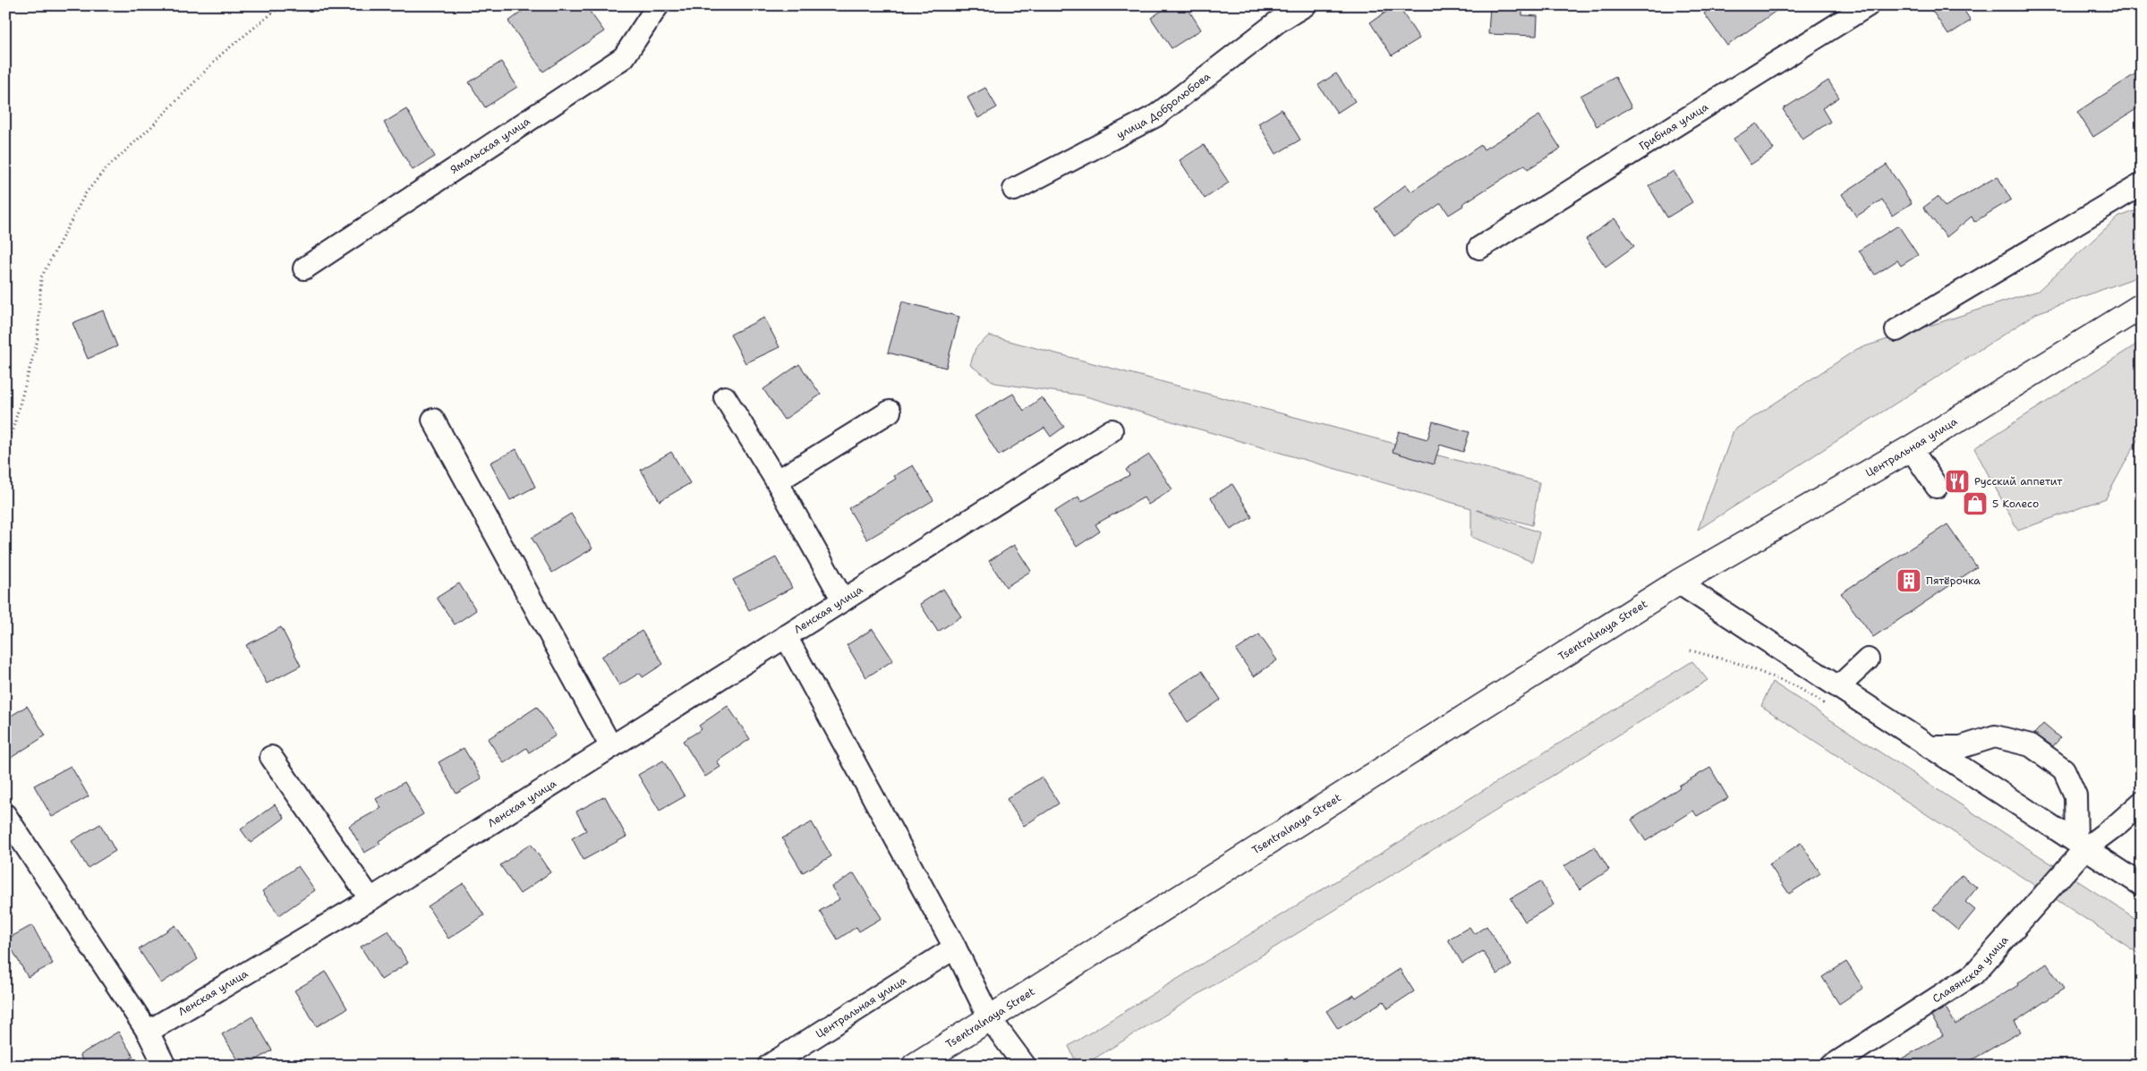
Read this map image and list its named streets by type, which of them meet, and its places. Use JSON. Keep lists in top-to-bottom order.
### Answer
{
  "streets": {
    "main road": ["Центральная улица", "Tsentralnaya Street"],
    "street": [
      "улица Добролюбова",
      "Грибная улица",
      "Ямальская улица",
      "Ленская улица",
      "Славянская улица"
    ]
  },
  "crossings": [
    ["Центральная улица", "Tsentralnaya Street"]
  ],
  "places": {
    "restaurant": ["Русский аппетит"],
    "shop": ["5 Колесо"],
    "building": ["Пятёрочка"]
  }
}
